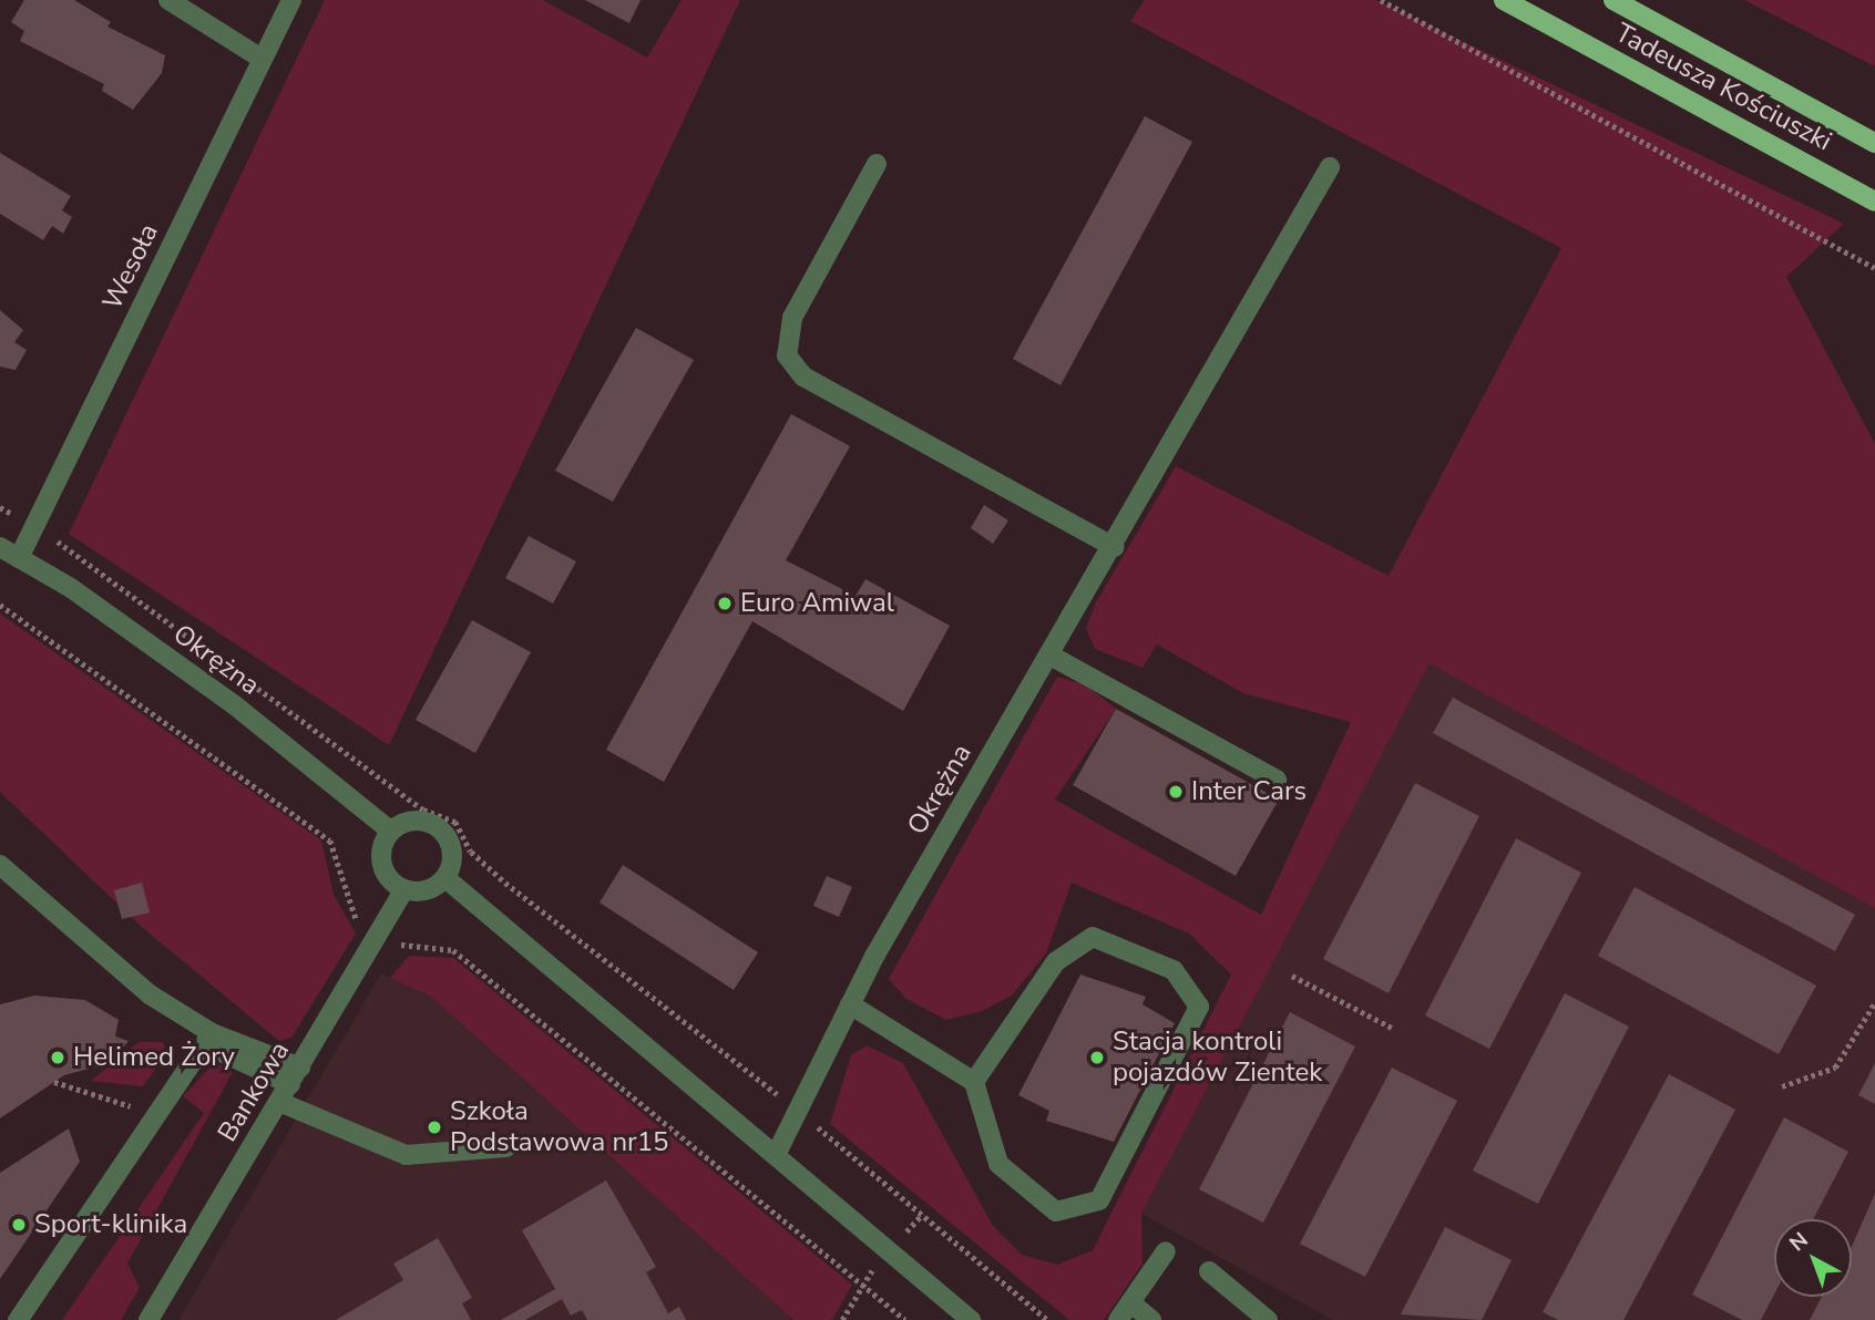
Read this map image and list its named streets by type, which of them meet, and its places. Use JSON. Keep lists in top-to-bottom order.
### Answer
{
  "streets": {
    "main road": ["Tadeusza Kościuszki"],
    "street": ["Wesoła", "Okrężna", "Bankowa"]
  },
  "crossings": [
    ["Wesoła", "Okrężna"],
    ["Okrężna", "Bankowa"]
  ],
  "places": [
    "Euro Amiwal",
    "Inter Cars",
    "Helimed Żory",
    "Stacja kontroli pojazdów Zientek",
    "Szkoła Podstawowa nr15",
    "Sport-klinika"
  ],
  "north": "top left"
}
